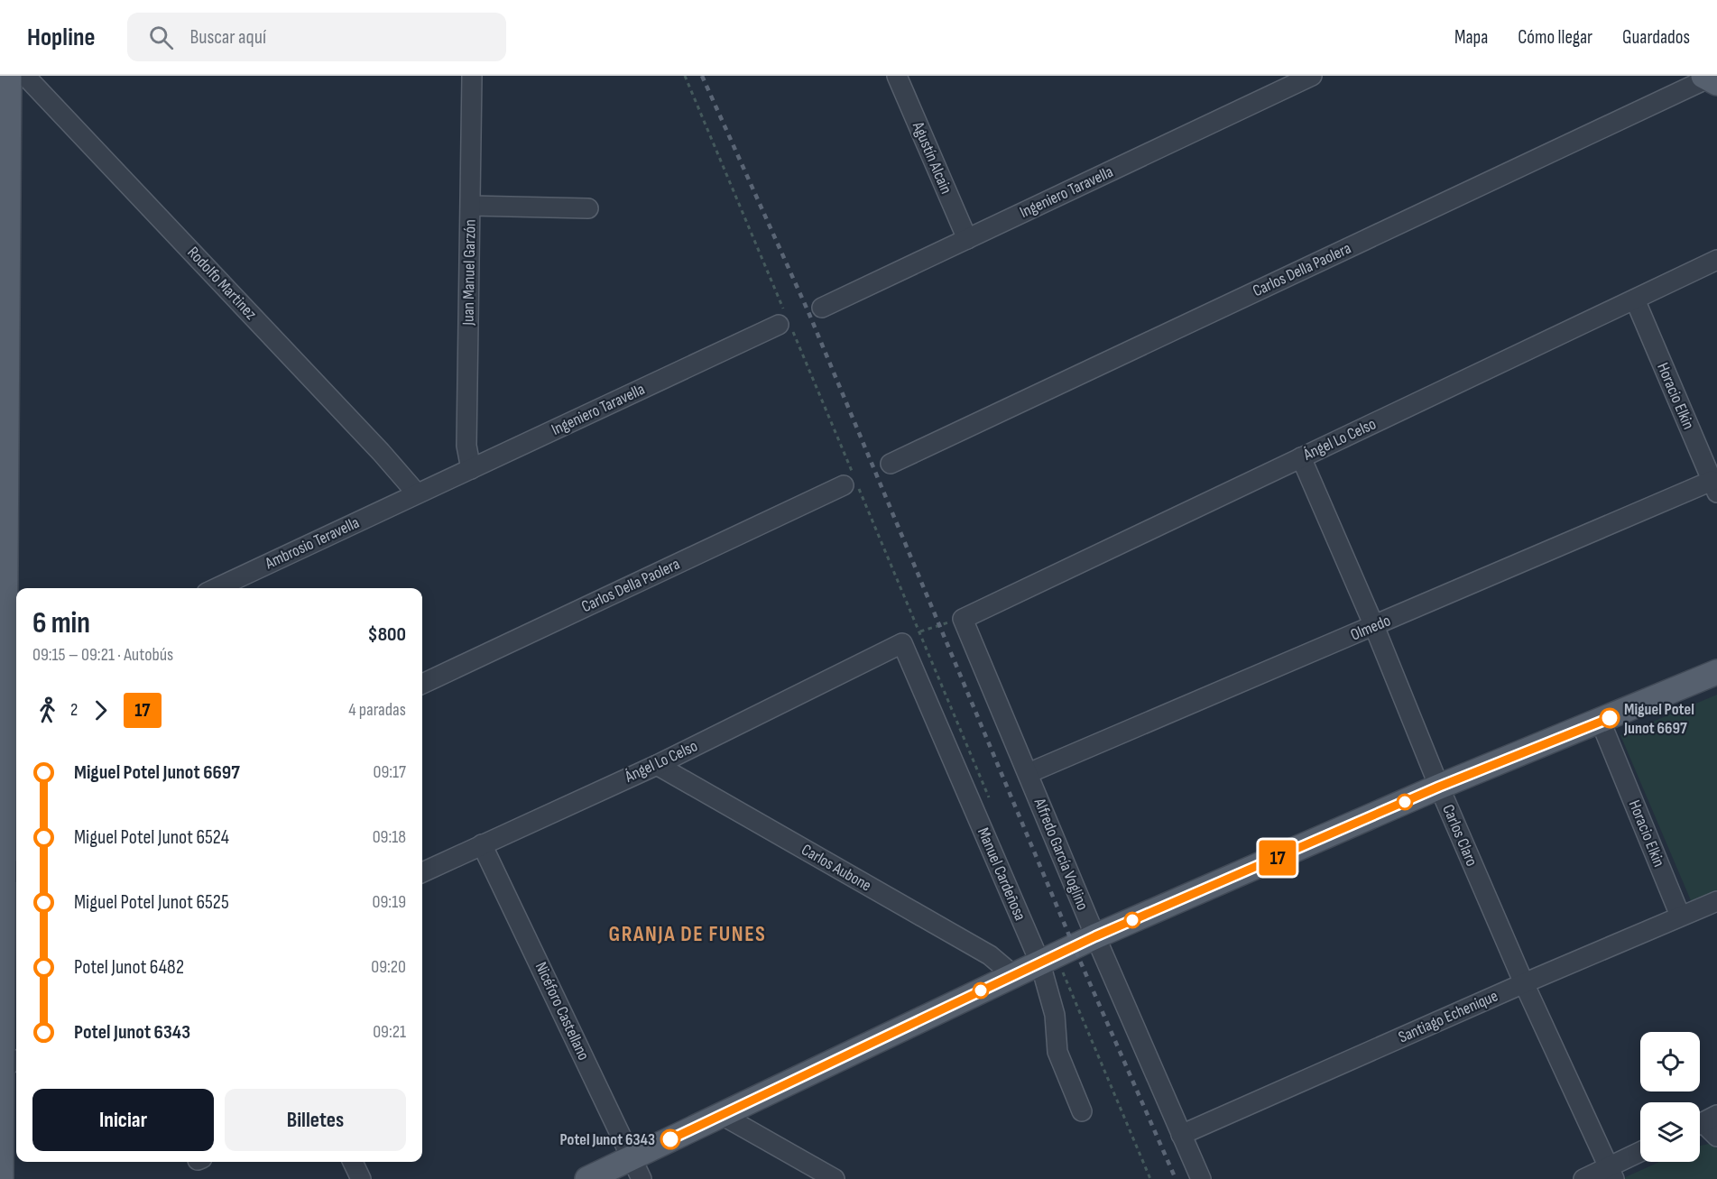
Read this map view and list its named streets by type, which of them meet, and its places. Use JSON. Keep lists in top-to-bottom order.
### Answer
{
  "streets": {
    "street": [
      "Agustín Alcain",
      "Ingeniero Taravella",
      "Carlos Della Paolera",
      "Juan Manuel Garzón",
      "Rodolfo Martinez",
      "Horacio Elkin",
      "Ángel Lo Celso",
      "Ambrosio Teravella",
      "Olmedo",
      "Carlos Claro",
      "Alfredo García Voglino",
      "Carlos Aubone",
      "Manuel Cardeñosa",
      "Nicéforo Castellano",
      "Santiago Echenique"
    ]
  },
  "crossings": [
    ["Agustín Alcain", "Ingeniero Taravella"],
    ["Ingeniero Taravella", "Juan Manuel Garzón"],
    ["Ingeniero Taravella", "Rodolfo Martinez"],
    ["Ingeniero Taravella", "Ambrosio Teravella"],
    ["Rodolfo Martinez", "Ambrosio Teravella"],
    ["Horacio Elkin", "Ángel Lo Celso"],
    ["Horacio Elkin", "Olmedo"],
    ["Horacio Elkin", "Santiago Echenique"],
    ["Ángel Lo Celso", "Carlos Claro"],
    ["Ángel Lo Celso", "Alfredo García Voglino"],
    ["Ángel Lo Celso", "Carlos Aubone"],
    ["Ángel Lo Celso", "Manuel Cardeñosa"],
    ["Ángel Lo Celso", "Nicéforo Castellano"],
    ["Olmedo", "Carlos Claro"],
    ["Olmedo", "Alfredo García Voglino"],
    ["Carlos Claro", "Santiago Echenique"],
    ["Alfredo García Voglino", "Santiago Echenique"]
  ],
  "districts": ["GRANJA DE FUNES"],
  "places": ["Miguel Potel Junot 6697", "Potel Junot 6343"],
  "lines": ["bus line 17"],
  "page": {
    "header": "Hopline",
    "search": "Buscar aquí",
    "nav": ["Mapa", "Cómo llegar", "Guardados"],
    "on_map": "17",
    "heading": ["6 min", "09:15 – 09:21 · Autobús", "$800"],
    "legs": ["2", "17", "4 paradas"],
    "list": [
      {
        "name": "Miguel Potel Junot 6697",
        "value": "09:17"
      },
      {
        "name": "Miguel Potel Junot 6524",
        "value": "09:18"
      },
      {
        "name": "Miguel Potel Junot 6525",
        "value": "09:19"
      },
      {
        "name": "Potel Junot 6482",
        "value": "09:20"
      },
      {
        "name": "Potel Junot 6343",
        "value": "09:21"
      }
    ],
    "buttons": ["Iniciar", "Billetes"]
  }
}
